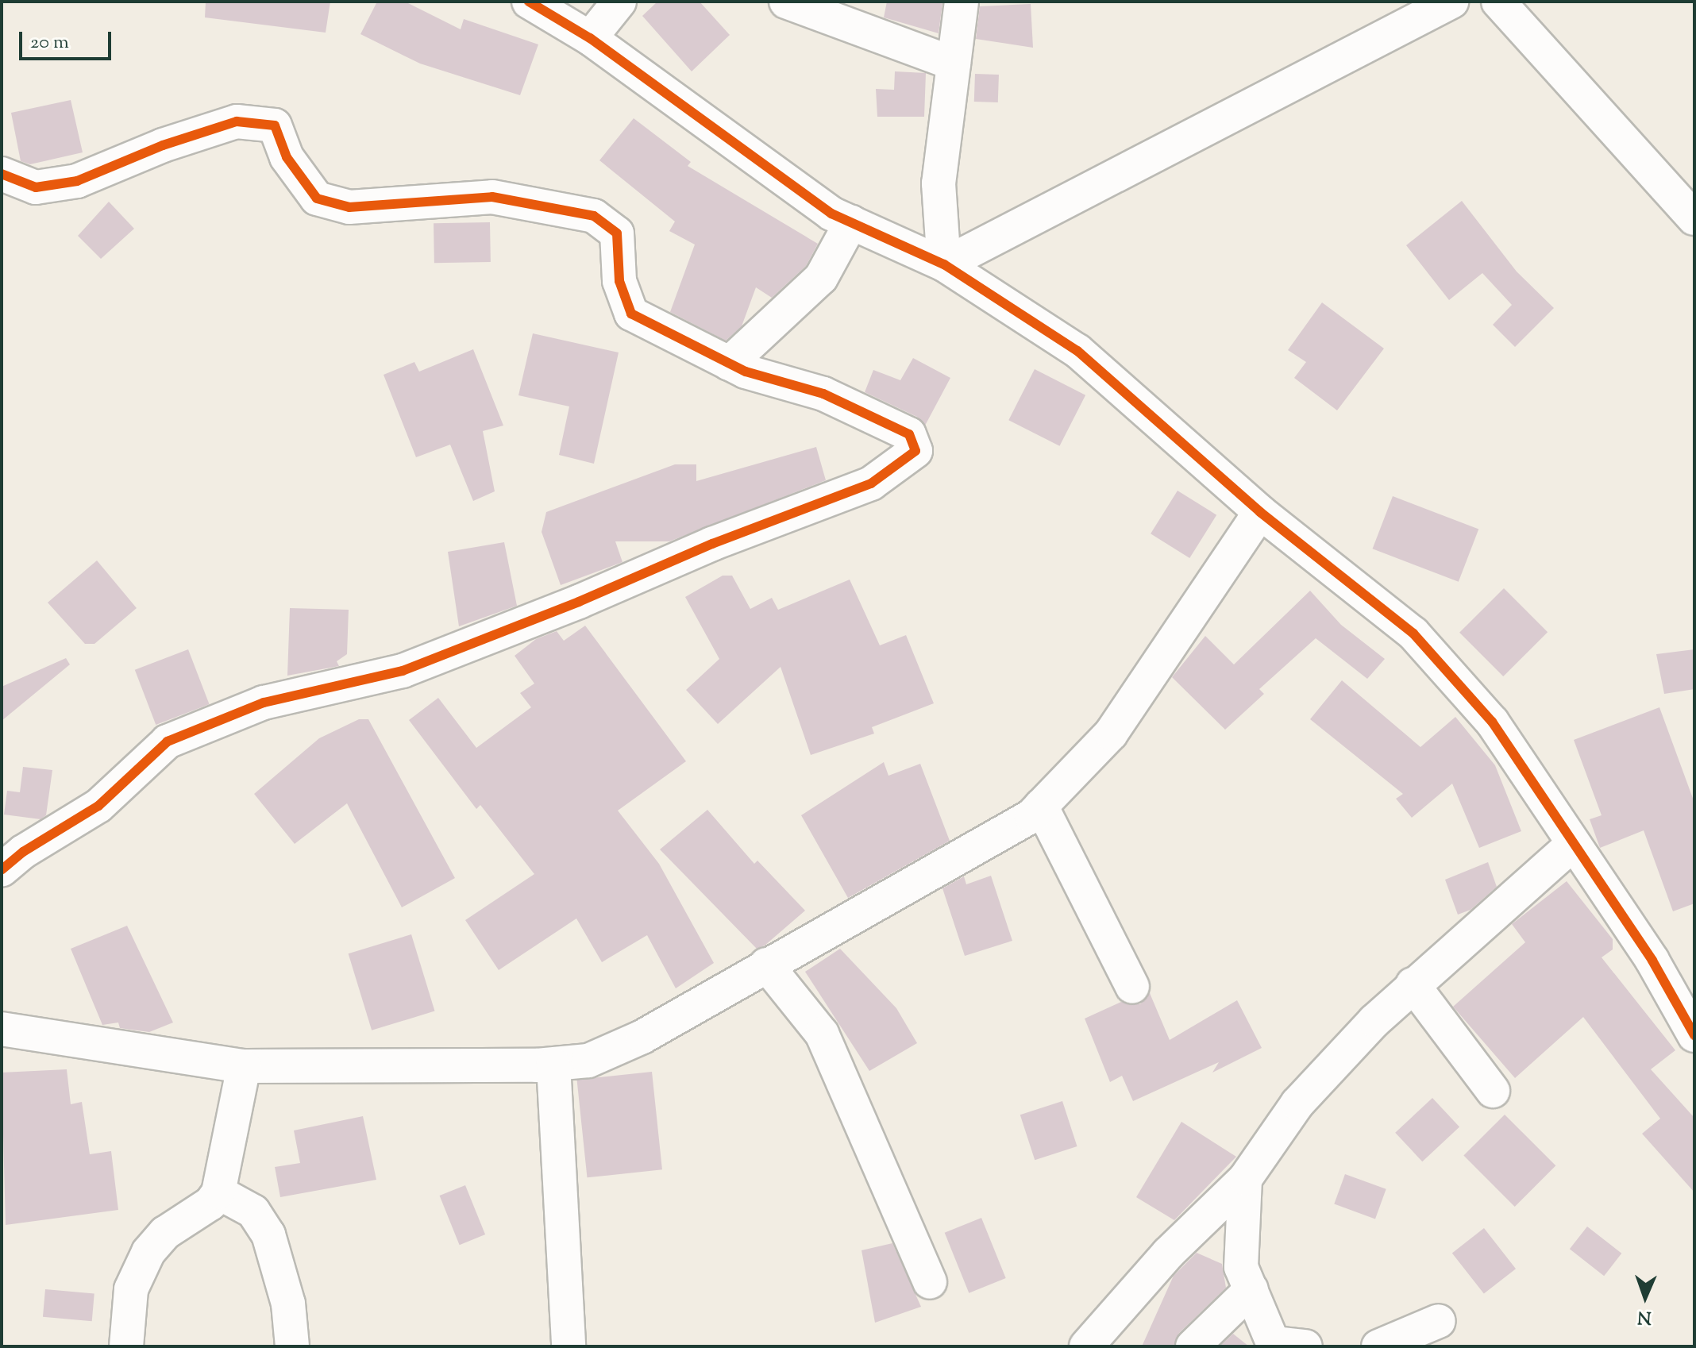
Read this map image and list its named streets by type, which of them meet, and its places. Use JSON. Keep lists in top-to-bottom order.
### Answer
{
  "scale_bar": "20 m",
  "north": "bottom"
}
